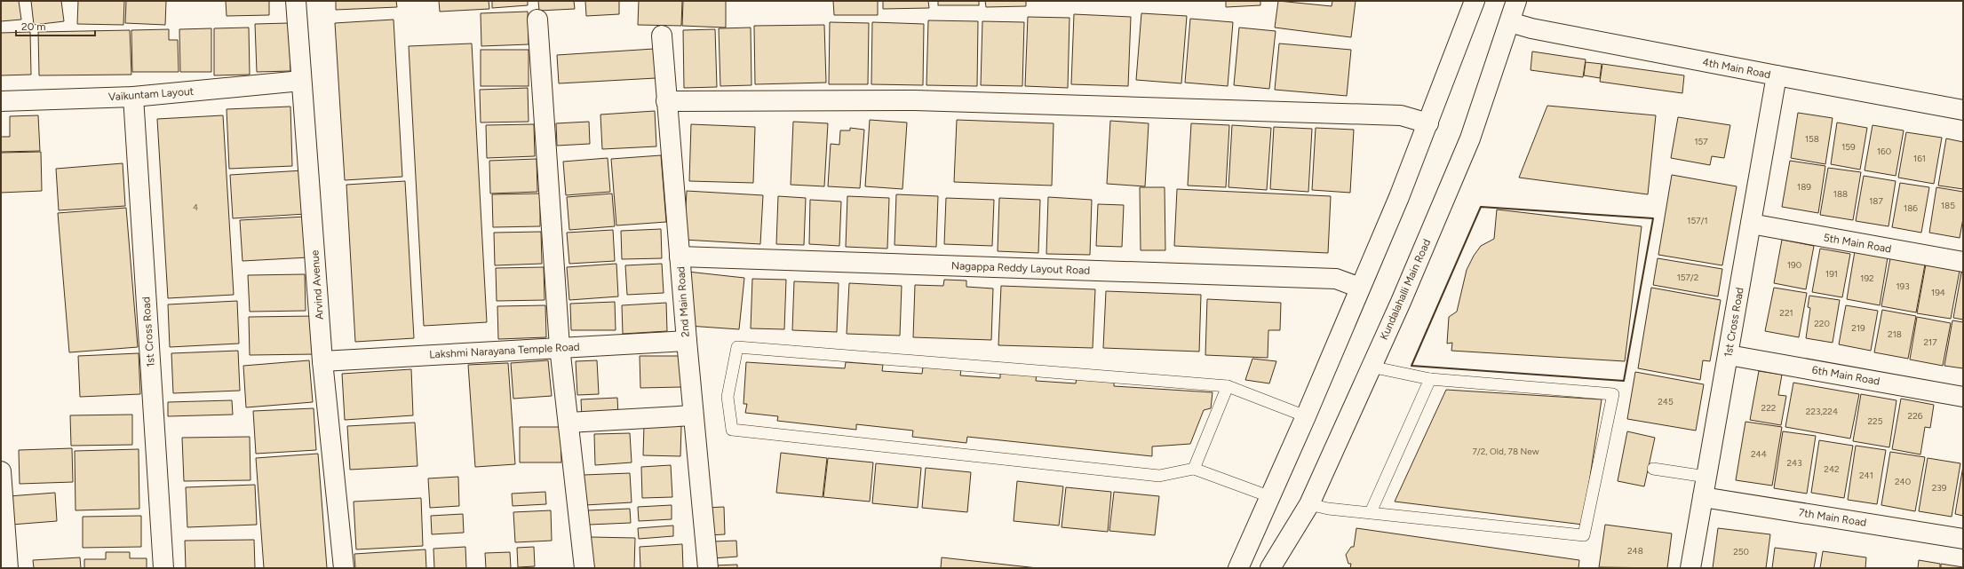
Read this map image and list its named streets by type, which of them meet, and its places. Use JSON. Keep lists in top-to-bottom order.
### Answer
{
  "streets": {
    "street": [
      "4th Main Road",
      "Vaikuntam Layout",
      "5th Main Road",
      "Nagappa Reddy Layout Road",
      "Arvind Avenue",
      "Kundalahalli Main Road",
      "2nd Main Road",
      "1st Cross Road",
      "Lakshmi Narayana Temple Road",
      "6th Main Road",
      "7th Main Road"
    ]
  },
  "crossings": [
    ["4th Main Road", "Kundalahalli Main Road"],
    ["4th Main Road", "1st Cross Road"],
    ["Vaikuntam Layout", "Arvind Avenue"],
    ["Vaikuntam Layout", "1st Cross Road"],
    ["5th Main Road", "1st Cross Road"],
    ["Nagappa Reddy Layout Road", "2nd Main Road"],
    ["Arvind Avenue", "Lakshmi Narayana Temple Road"],
    ["2nd Main Road", "Lakshmi Narayana Temple Road"],
    ["1st Cross Road", "6th Main Road"],
    ["1st Cross Road", "7th Main Road"]
  ],
  "house_numbers": [
    "158",
    "157",
    "159",
    "160",
    "161",
    "189",
    "188",
    "187",
    "185",
    "4",
    "186",
    "157/1",
    "190",
    "191",
    "157/2",
    "192",
    "193",
    "194",
    "221",
    "220",
    "219",
    "218",
    "217",
    "245",
    "222",
    "223,224",
    "226",
    "225",
    "7/2, Old, 78 New",
    "244",
    "243",
    "242",
    "241",
    "240",
    "239",
    "248",
    "250"
  ],
  "scale_bar": "20 m"
}
